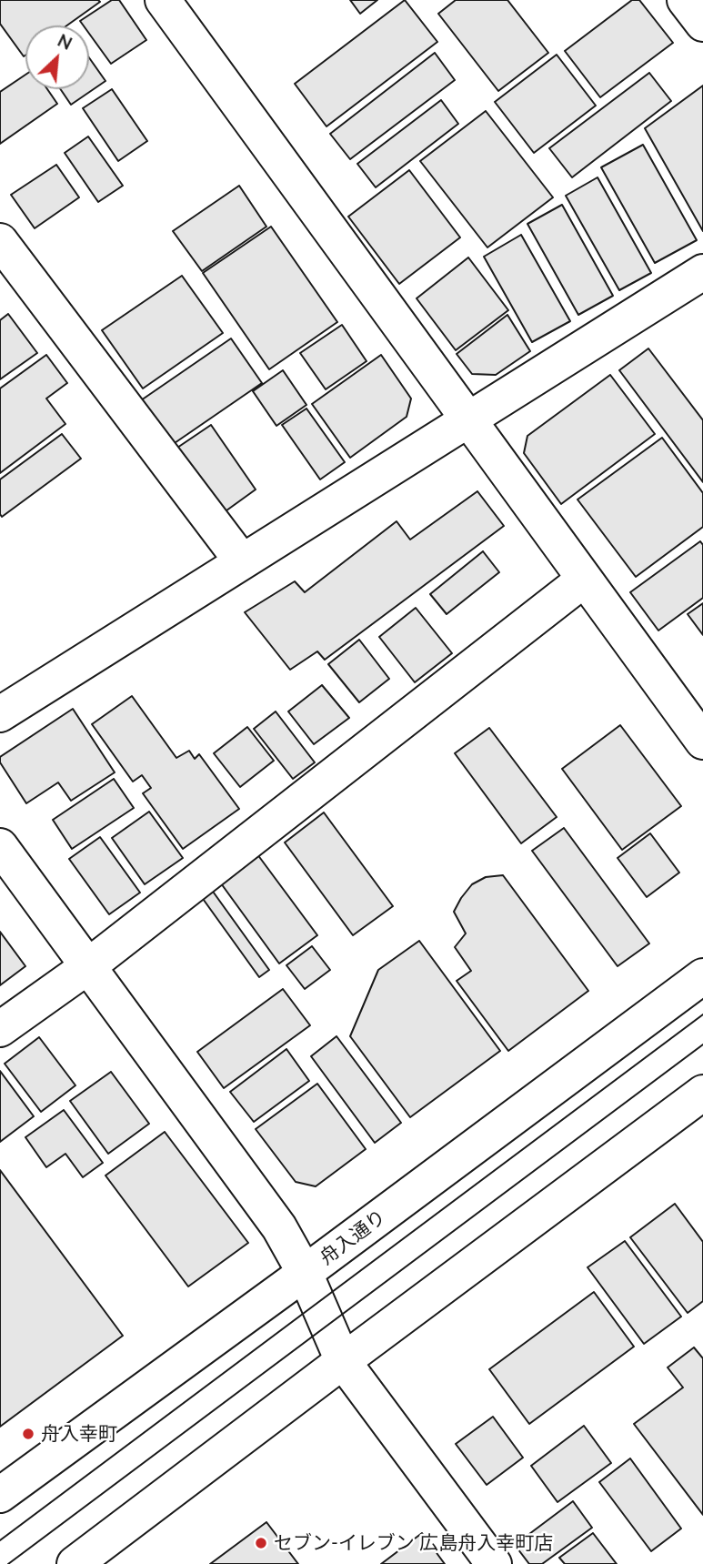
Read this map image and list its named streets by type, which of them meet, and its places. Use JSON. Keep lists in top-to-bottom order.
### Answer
{
  "streets": {
    "street": ["舟入通り"]
  },
  "places": ["舟入幸町", "セブン-イレブン 広島舟入幸町店"],
  "north": "top right"
}
